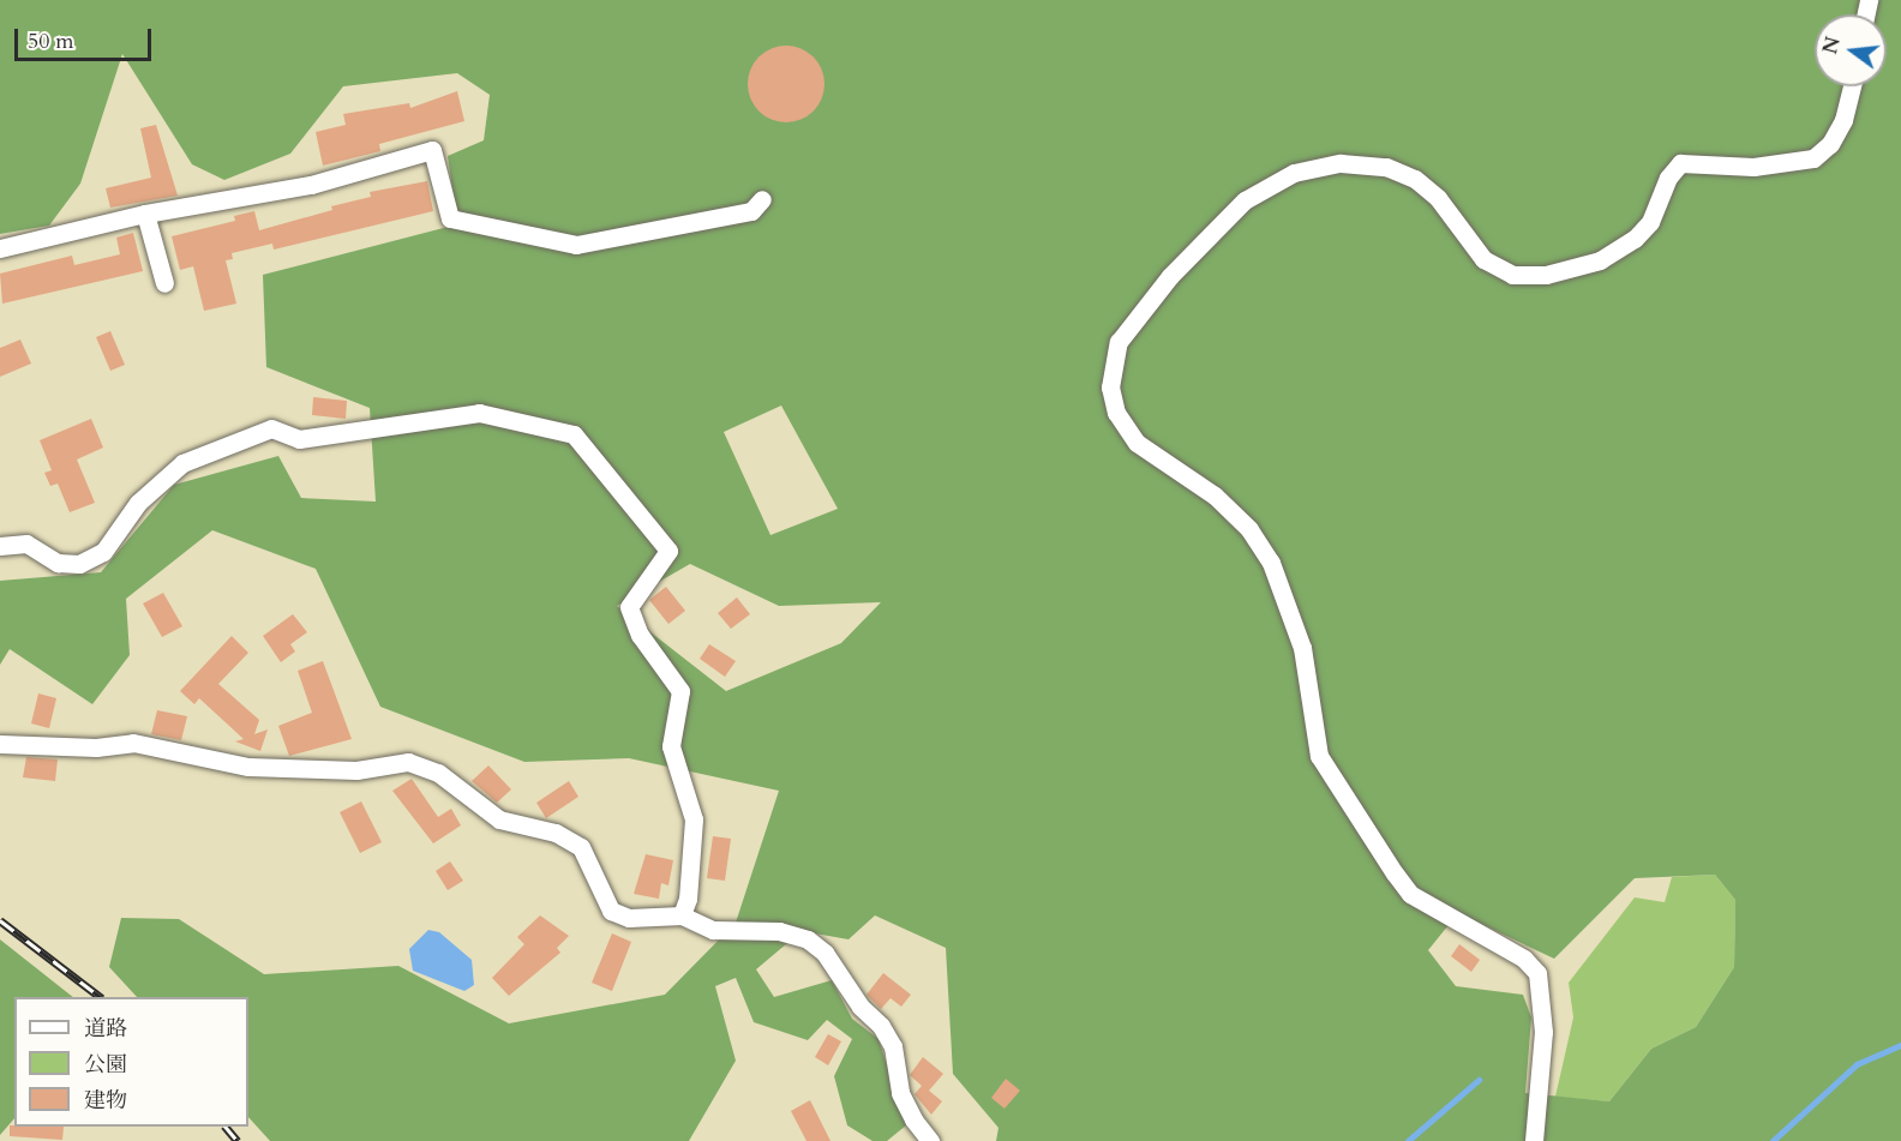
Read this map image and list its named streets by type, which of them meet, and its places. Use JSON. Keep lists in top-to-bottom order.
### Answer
{
  "legend": ["道路", "公園", "建物"],
  "scale_bar": "50 m",
  "north": "left"
}
